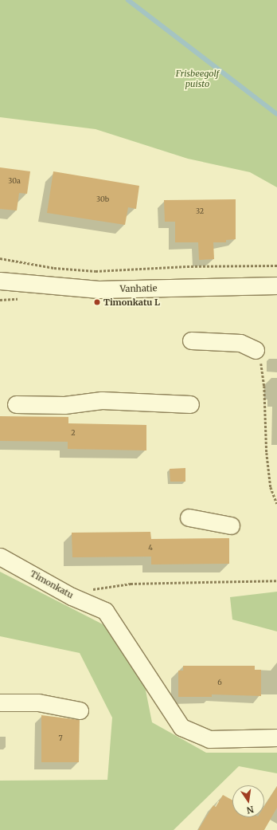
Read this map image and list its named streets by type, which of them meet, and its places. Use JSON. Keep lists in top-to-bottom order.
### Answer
{
  "streets": {
    "street": ["Vanhatie", "Timonkatu"]
  },
  "parks": ["Frisbeegolf puisto"],
  "places": ["Timonkatu L"],
  "house_numbers": [
    "30a",
    "30b",
    "32",
    "2",
    "4",
    "6",
    "7"
  ],
  "north": "bottom"
}
